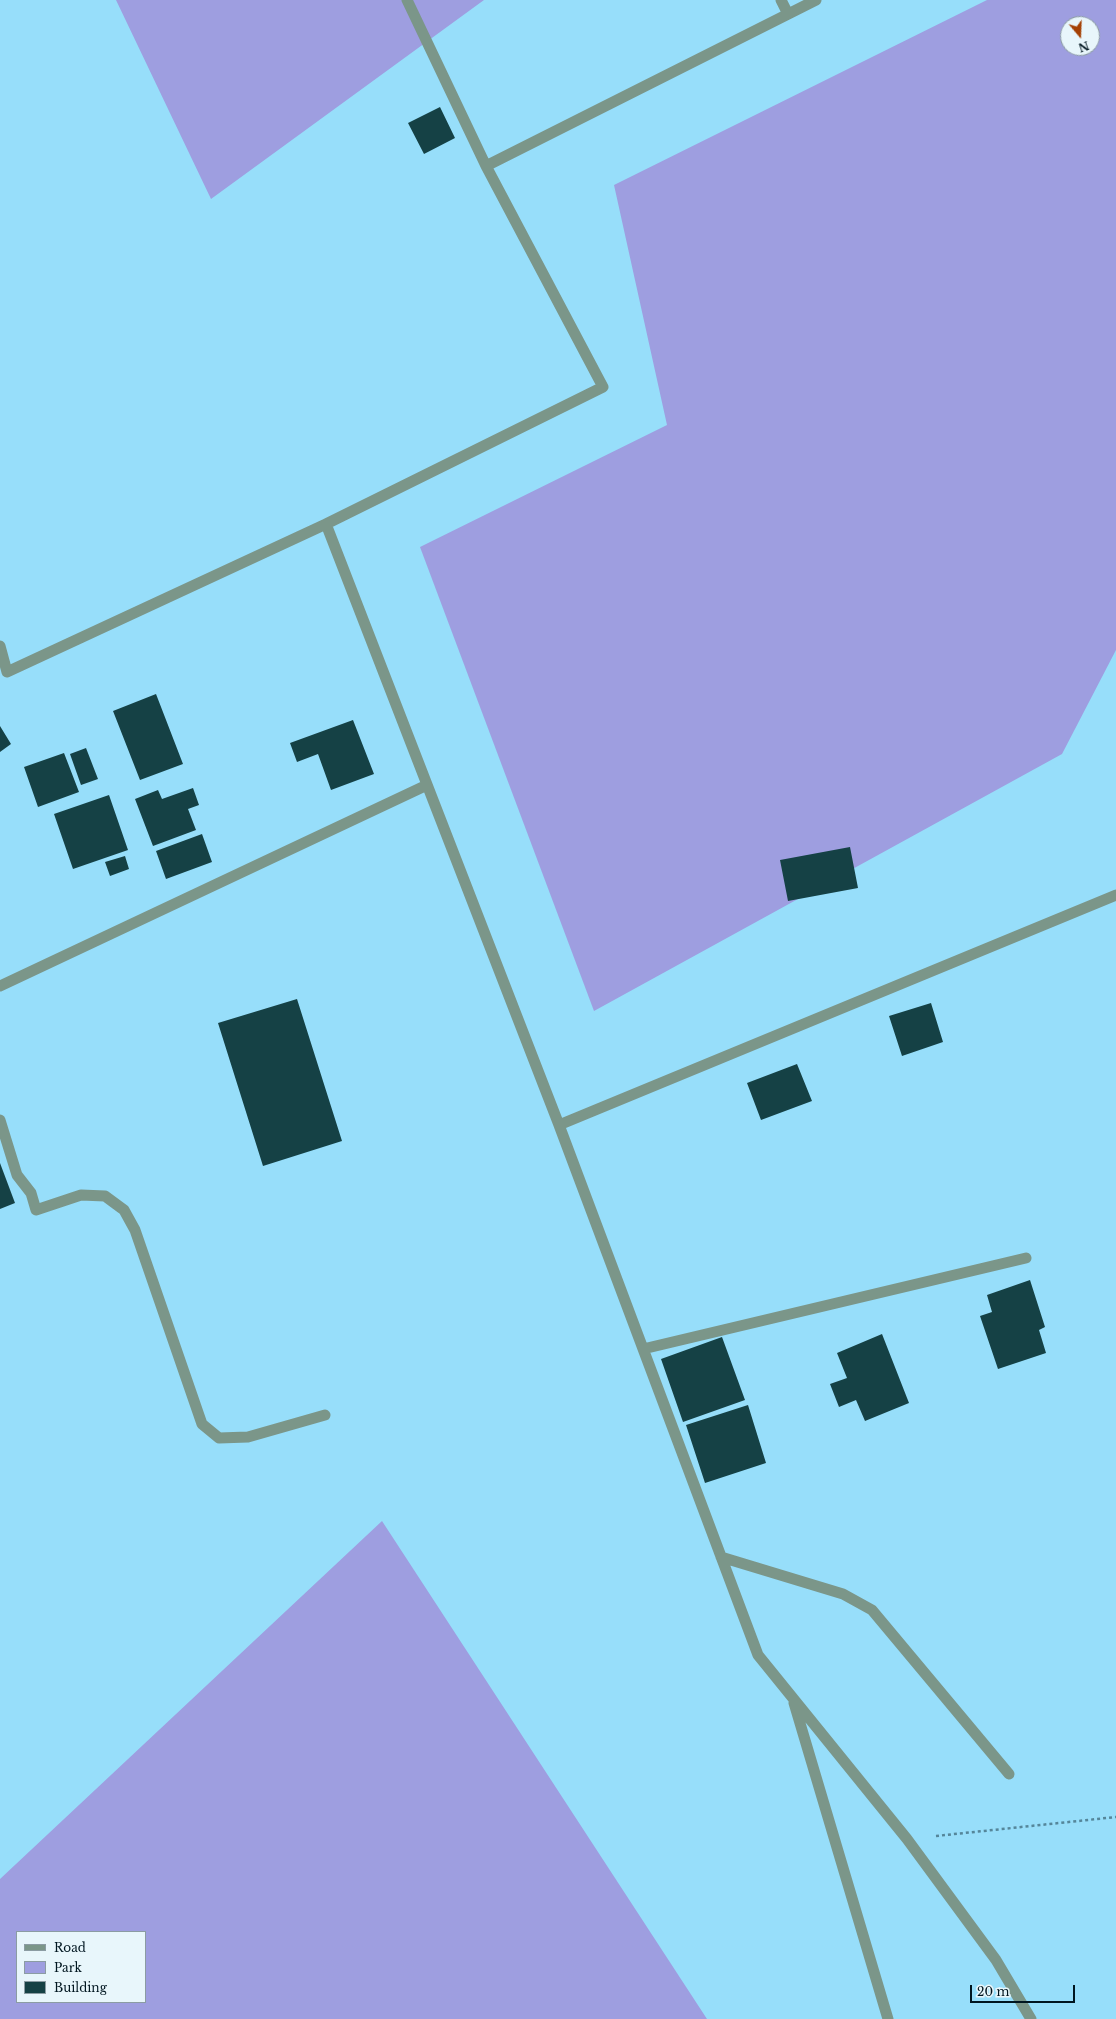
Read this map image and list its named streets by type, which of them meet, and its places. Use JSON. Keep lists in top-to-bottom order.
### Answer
{
  "legend": ["Road", "Park", "Building"],
  "scale_bar": "20 m",
  "north": "bottom"
}
